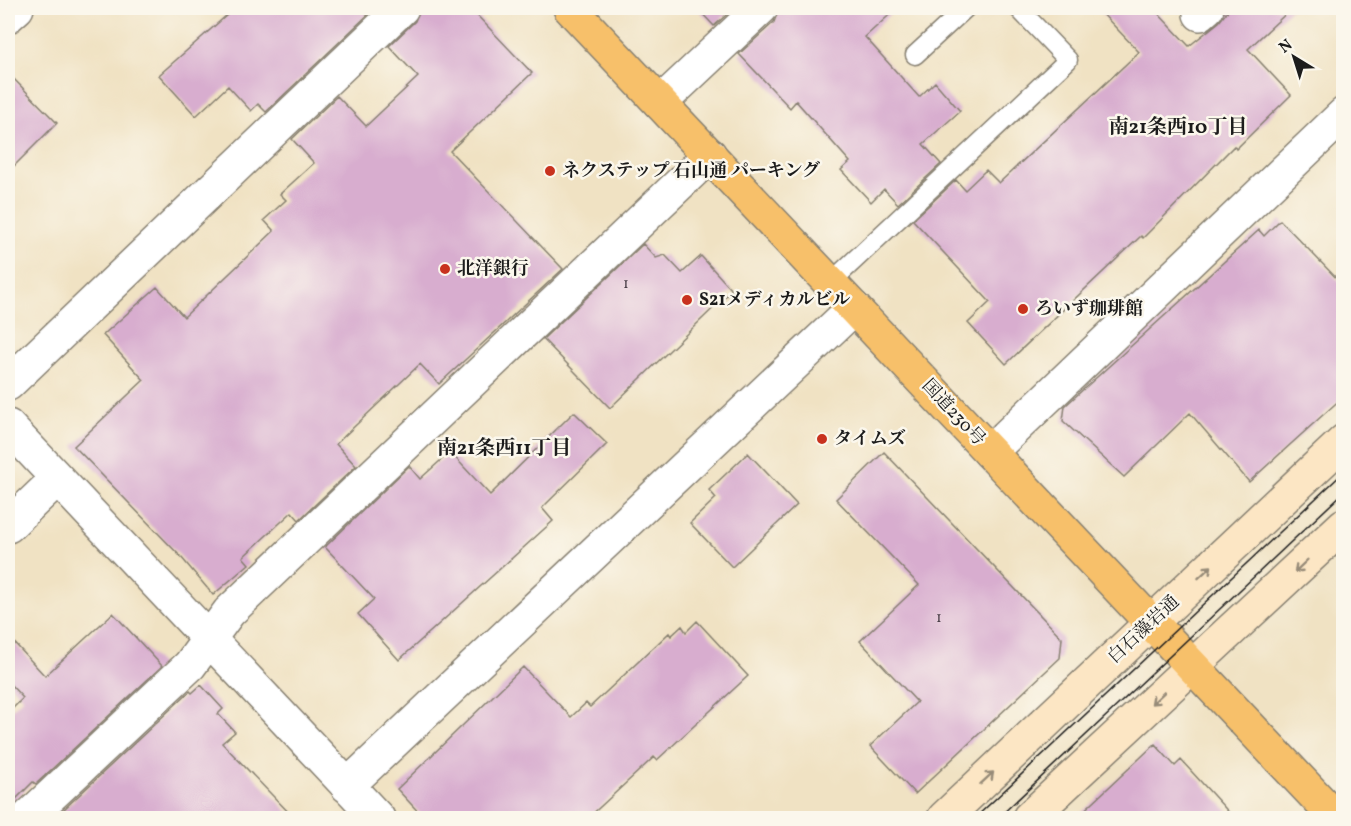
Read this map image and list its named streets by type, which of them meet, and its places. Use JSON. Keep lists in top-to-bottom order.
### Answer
{
  "streets": {
    "highway": ["国道230号"],
    "main road": ["白石藻岩通"]
  },
  "crossings": [
    ["国道230号", "白石藻岩通"]
  ],
  "districts": ["南21条西10丁目", "南21条西11丁目"],
  "places": [
    "ネクステップ 石山通 パーキング",
    "北洋銀行",
    "S21メディカルビル",
    "ろいず珈琲館",
    "タイムズ"
  ],
  "house_numbers": ["1", "1"],
  "north": "top left"
}
